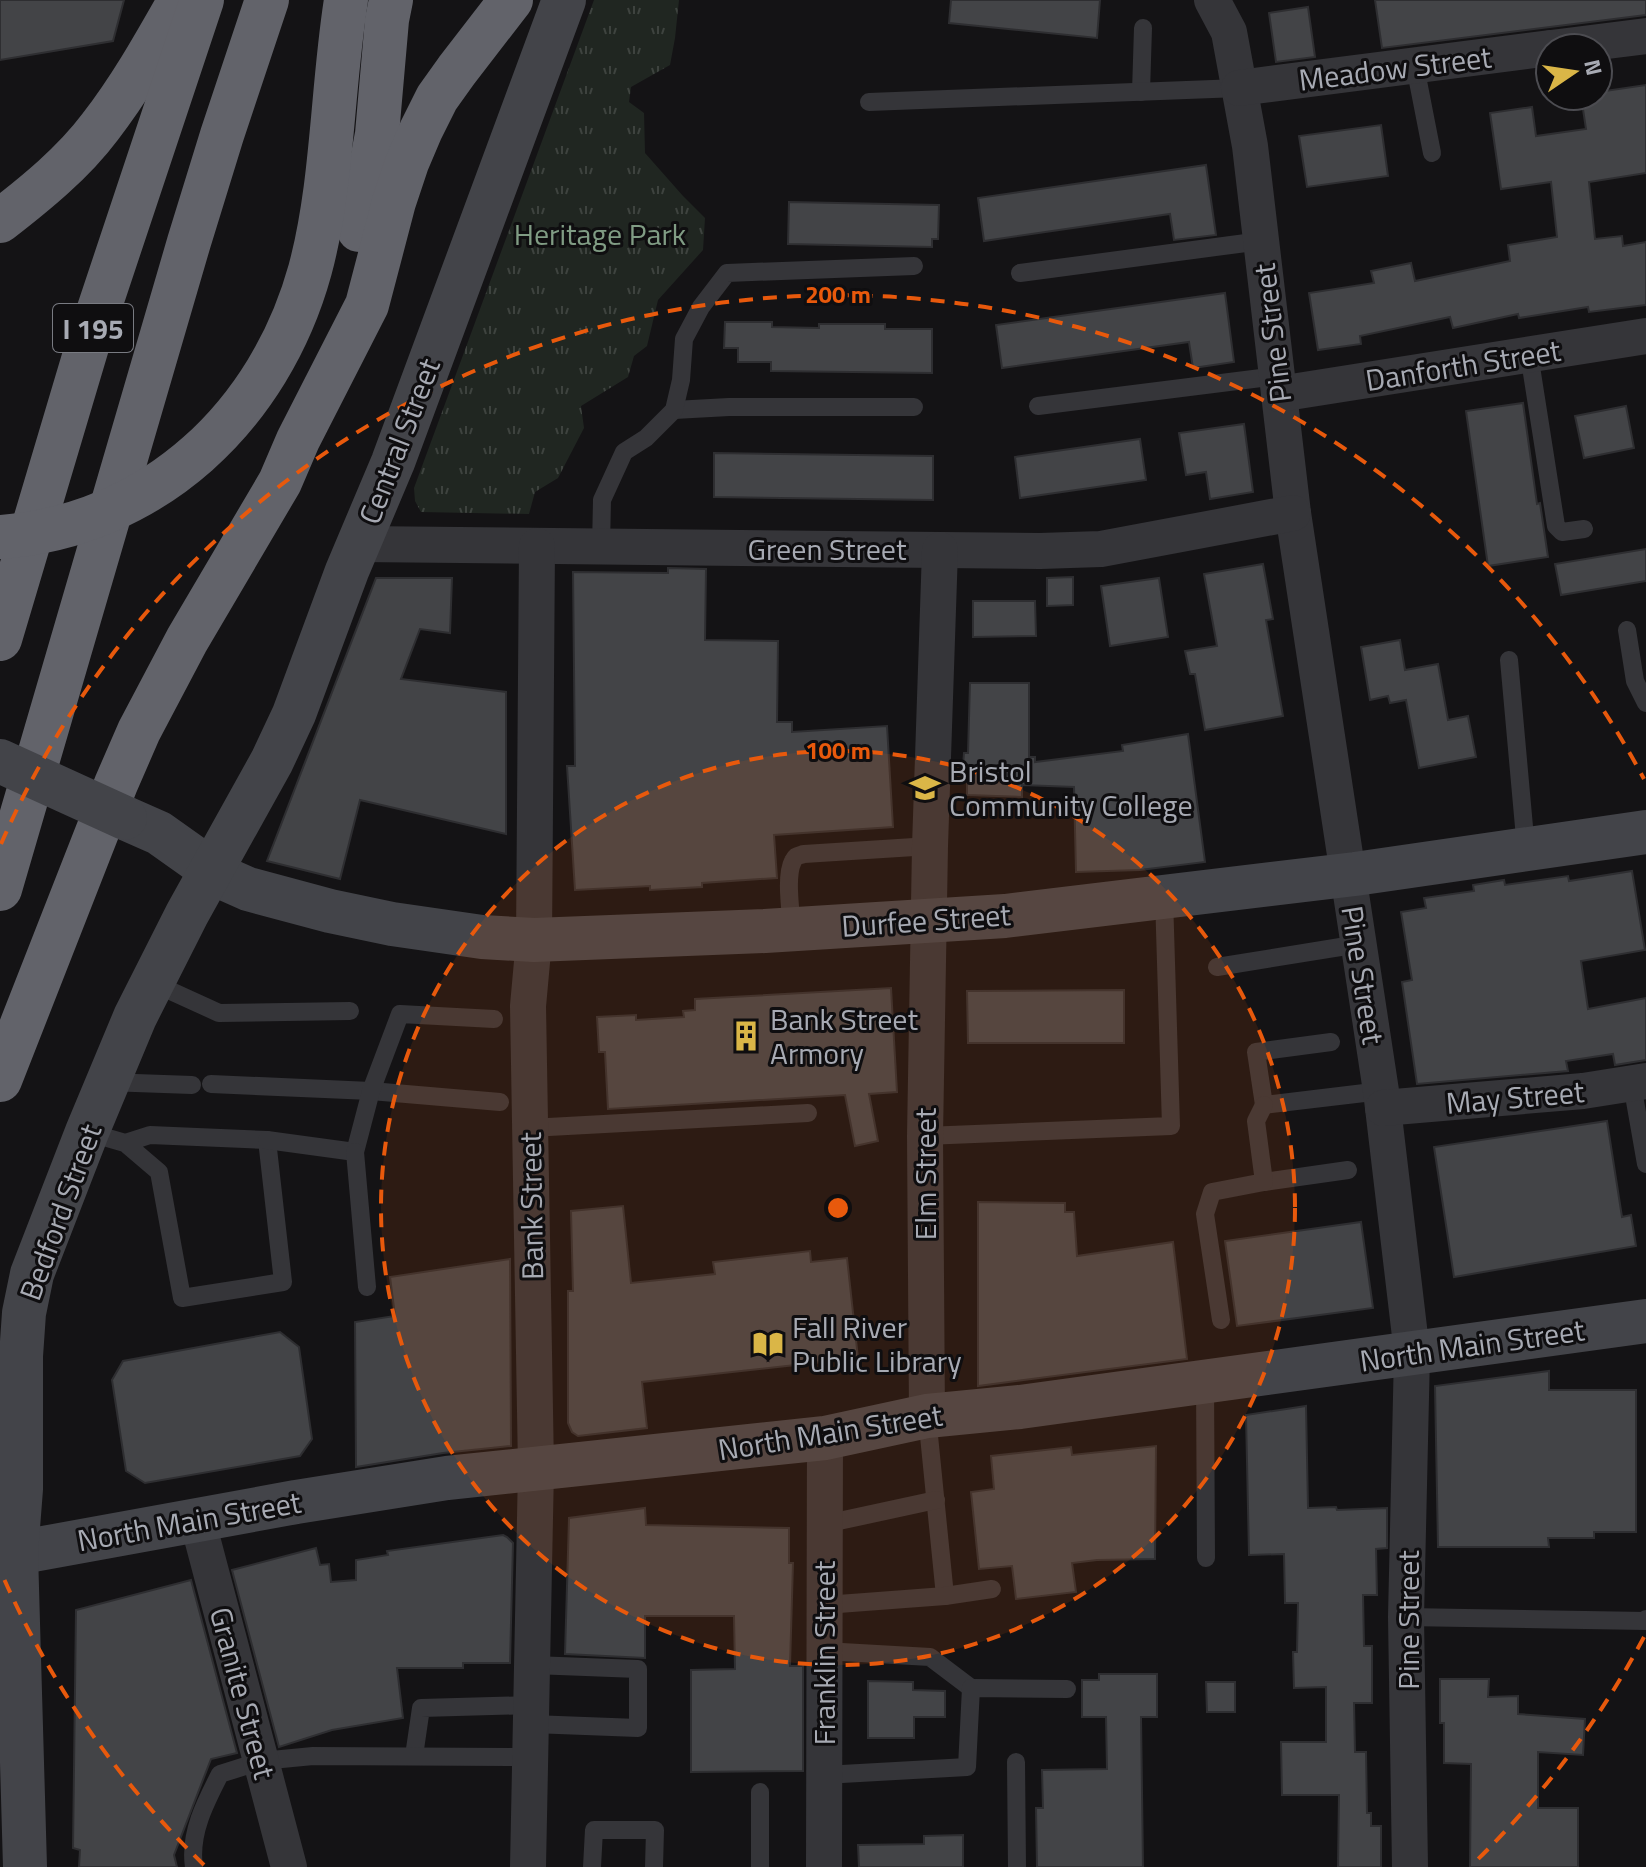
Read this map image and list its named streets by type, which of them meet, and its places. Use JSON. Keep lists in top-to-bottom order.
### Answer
{
  "streets": {
    "highway": ["I 195"],
    "main road": [
      "Central Street",
      "Durfee Street",
      "Bedford Street",
      "North Main Street"
    ],
    "street": [
      "Meadow Street",
      "Pine Street",
      "Danforth Street",
      "Green Street",
      "May Street",
      "Elm Street",
      "Bank Street",
      "Franklin Street",
      "Granite Street"
    ]
  },
  "crossings": [
    ["Meadow Street", "Pine Street"],
    ["Pine Street", "Danforth Street"],
    ["Pine Street", "Green Street"],
    ["Pine Street", "Durfee Street"],
    ["Pine Street", "May Street"],
    ["Pine Street", "North Main Street"],
    ["Central Street", "Green Street"],
    ["Central Street", "Durfee Street"],
    ["Central Street", "Bedford Street"],
    ["Green Street", "Elm Street"],
    ["Green Street", "Bank Street"],
    ["Durfee Street", "Elm Street"],
    ["Durfee Street", "Bank Street"],
    ["Durfee Street", "Bedford Street"],
    ["Elm Street", "North Main Street"],
    ["Bank Street", "North Main Street"],
    ["Bedford Street", "North Main Street"],
    ["North Main Street", "Franklin Street"],
    ["North Main Street", "Granite Street"]
  ],
  "parks": ["Heritage Park"],
  "places": {
    "school or university": ["Bristol Community College"],
    "building": ["Bank Street Armory"],
    "library": ["Fall River Public Library"]
  },
  "north": "right",
  "rings": ["200 m", "100 m"]
}
